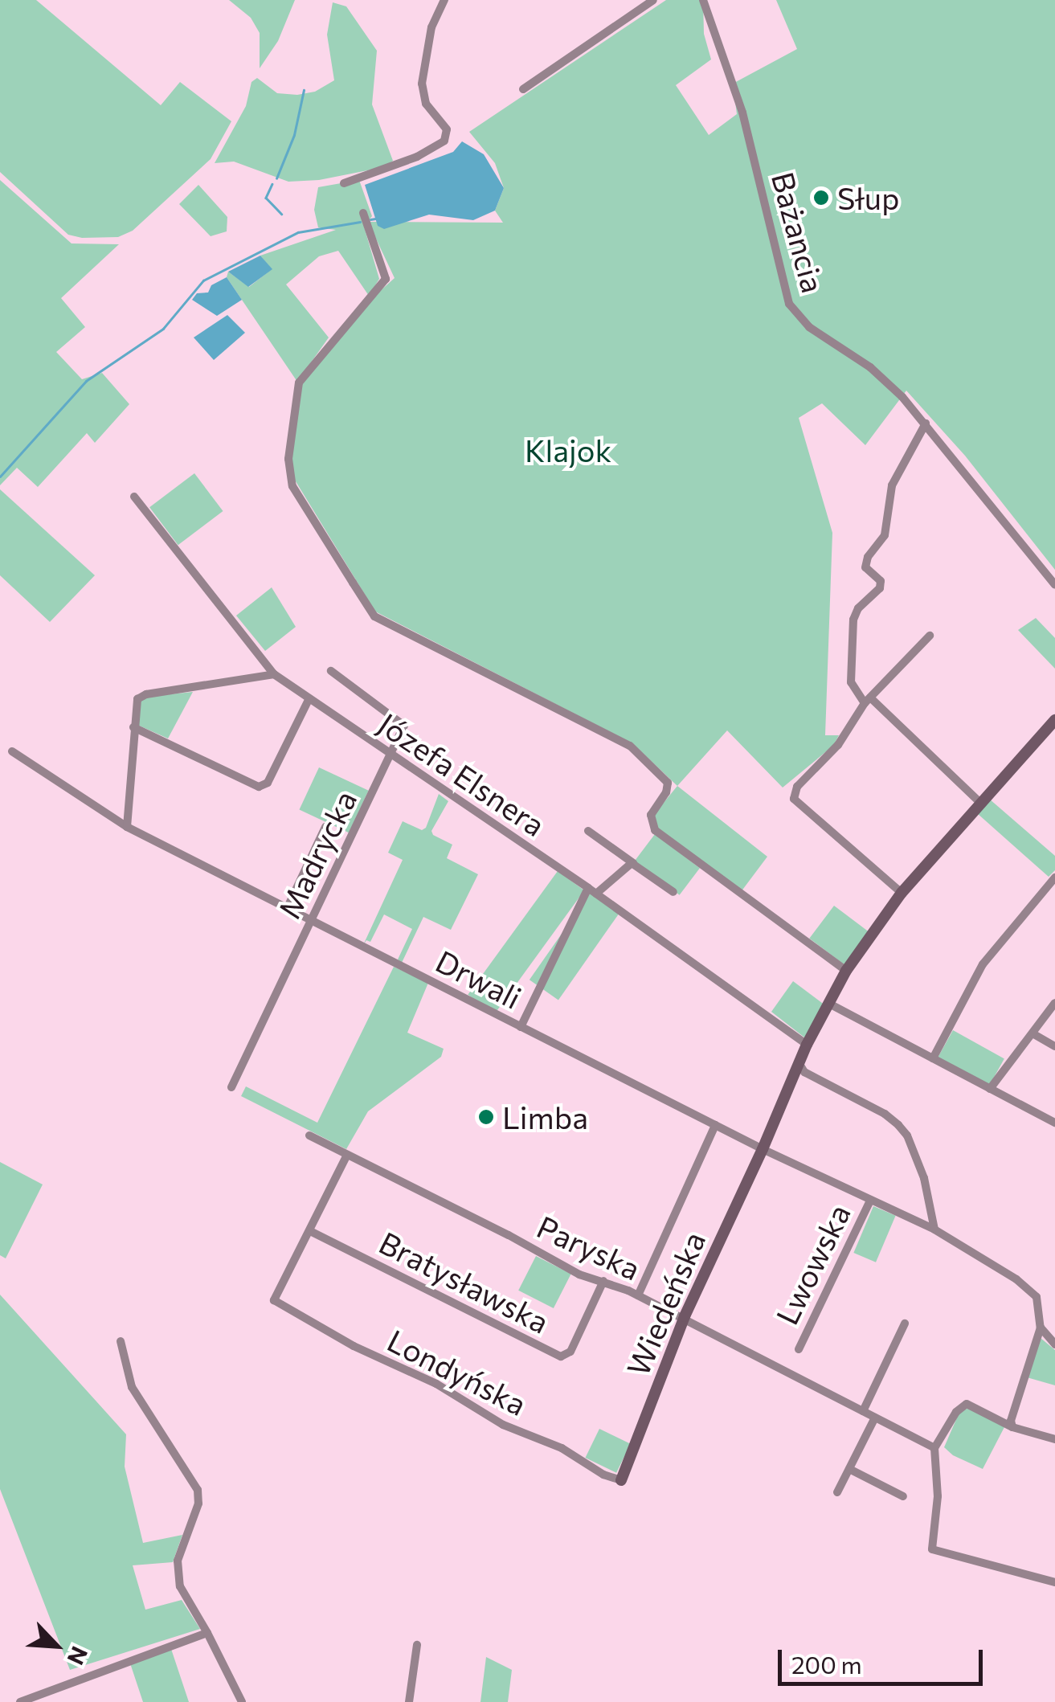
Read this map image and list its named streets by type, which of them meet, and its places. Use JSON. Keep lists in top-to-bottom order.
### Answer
{
  "streets": {
    "street": [
      "Bażancia",
      "Józefa Elsnera",
      "Madrycka",
      "Drwali",
      "Paryska",
      "Lwowska",
      "Bratysławska",
      "Wiedeńska",
      "Londyńska"
    ]
  },
  "crossings": [
    ["Józefa Elsnera", "Madrycka"],
    ["Józefa Elsnera", "Wiedeńska"],
    ["Madrycka", "Drwali"],
    ["Drwali", "Lwowska"],
    ["Drwali", "Wiedeńska"],
    ["Paryska", "Bratysławska"],
    ["Paryska", "Wiedeńska"],
    ["Bratysławska", "Londyńska"],
    ["Wiedeńska", "Londyńska"]
  ],
  "parks": ["Klajok"],
  "places": ["Słup", "Limba"],
  "scale_bar": "200 m",
  "north": "bottom right"
}
